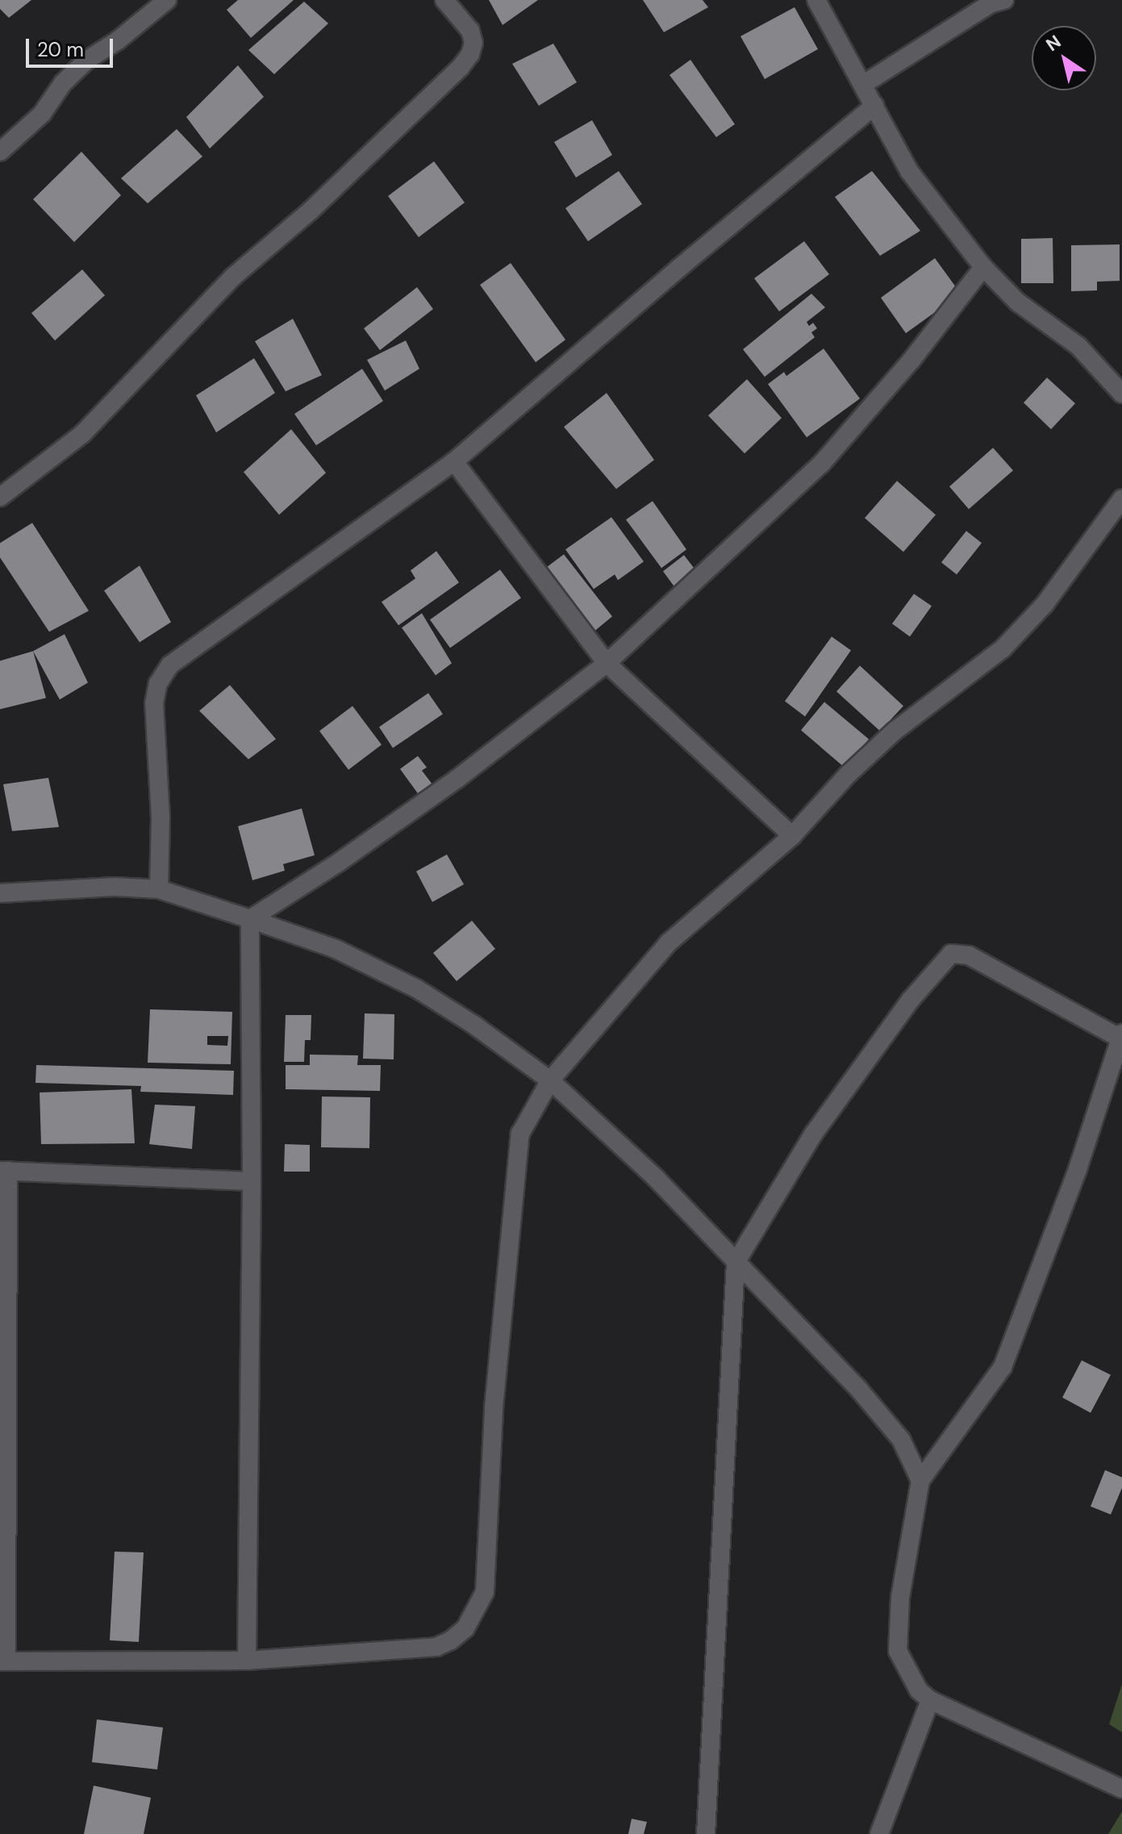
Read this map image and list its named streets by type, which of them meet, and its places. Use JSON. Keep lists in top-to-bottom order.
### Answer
{
  "scale_bar": "20 m",
  "north": "top left"
}
